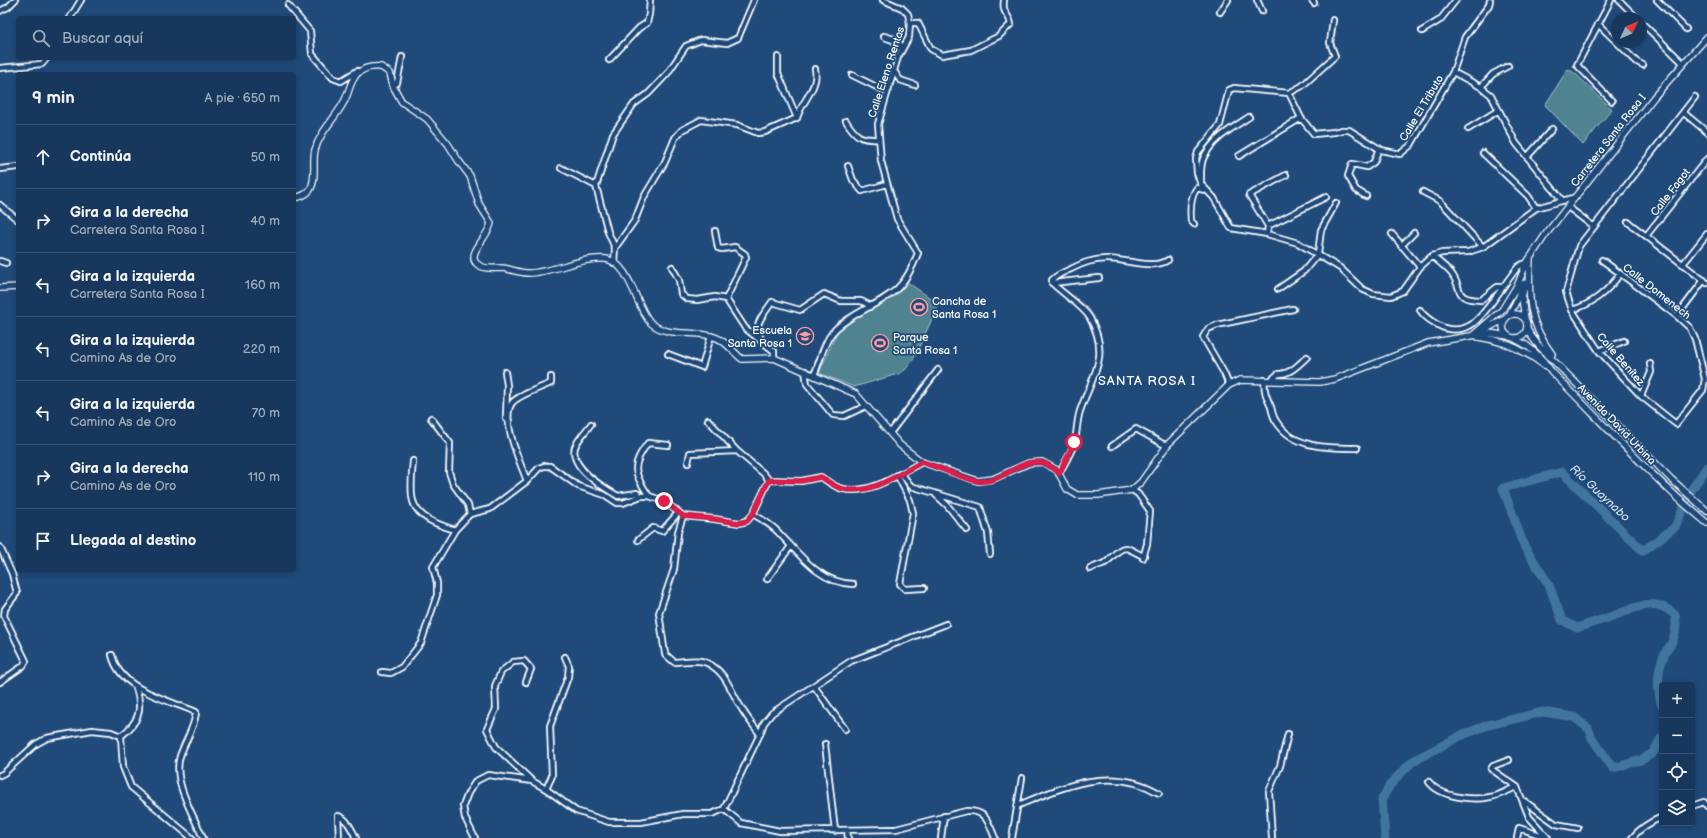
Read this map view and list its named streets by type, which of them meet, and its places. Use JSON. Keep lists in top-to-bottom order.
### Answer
{
  "streets": {
    "street": [
      "Calle Eleno Rentas",
      "Calle El Tributo",
      "Carretera Santa Rosa I",
      "Calle Fagot",
      "Calle Domenech",
      "Calle Benítez",
      "Avenida David Urbina"
    ]
  },
  "crossings": [
    ["Carretera Santa Rosa I", "Avenida David Urbina"],
    ["Calle Domenech", "Calle Benítez"]
  ],
  "districts": ["SANTA ROSA I"],
  "water": ["Río Guaynabo"],
  "places": {
    "sports": ["Cancha de Santa Rosa 1", "Parque Santa Rosa 1"],
    "school or university": ["Escuela Santa Rosa 1"]
  },
  "north": "top right",
  "page": {
    "search": "Buscar aquí",
    "heading": ["9 min", "A pie · 650 m"],
    "list": [
      ["Continúa", "50 m"],
      ["Gira a la derecha", "Carretera Santa Rosa I", "40 m"],
      ["Gira a la izquierda", "Carretera Santa Rosa I", "160 m"],
      ["Gira a la izquierda", "Camino As de Oro", "220 m"],
      ["Gira a la izquierda", "Camino As de Oro", "70 m"],
      ["Gira a la derecha", "Camino As de Oro", "110 m"],
      "Llegada al destino"
    ],
    "map_buttons": ["+", "−"]
  }
}
